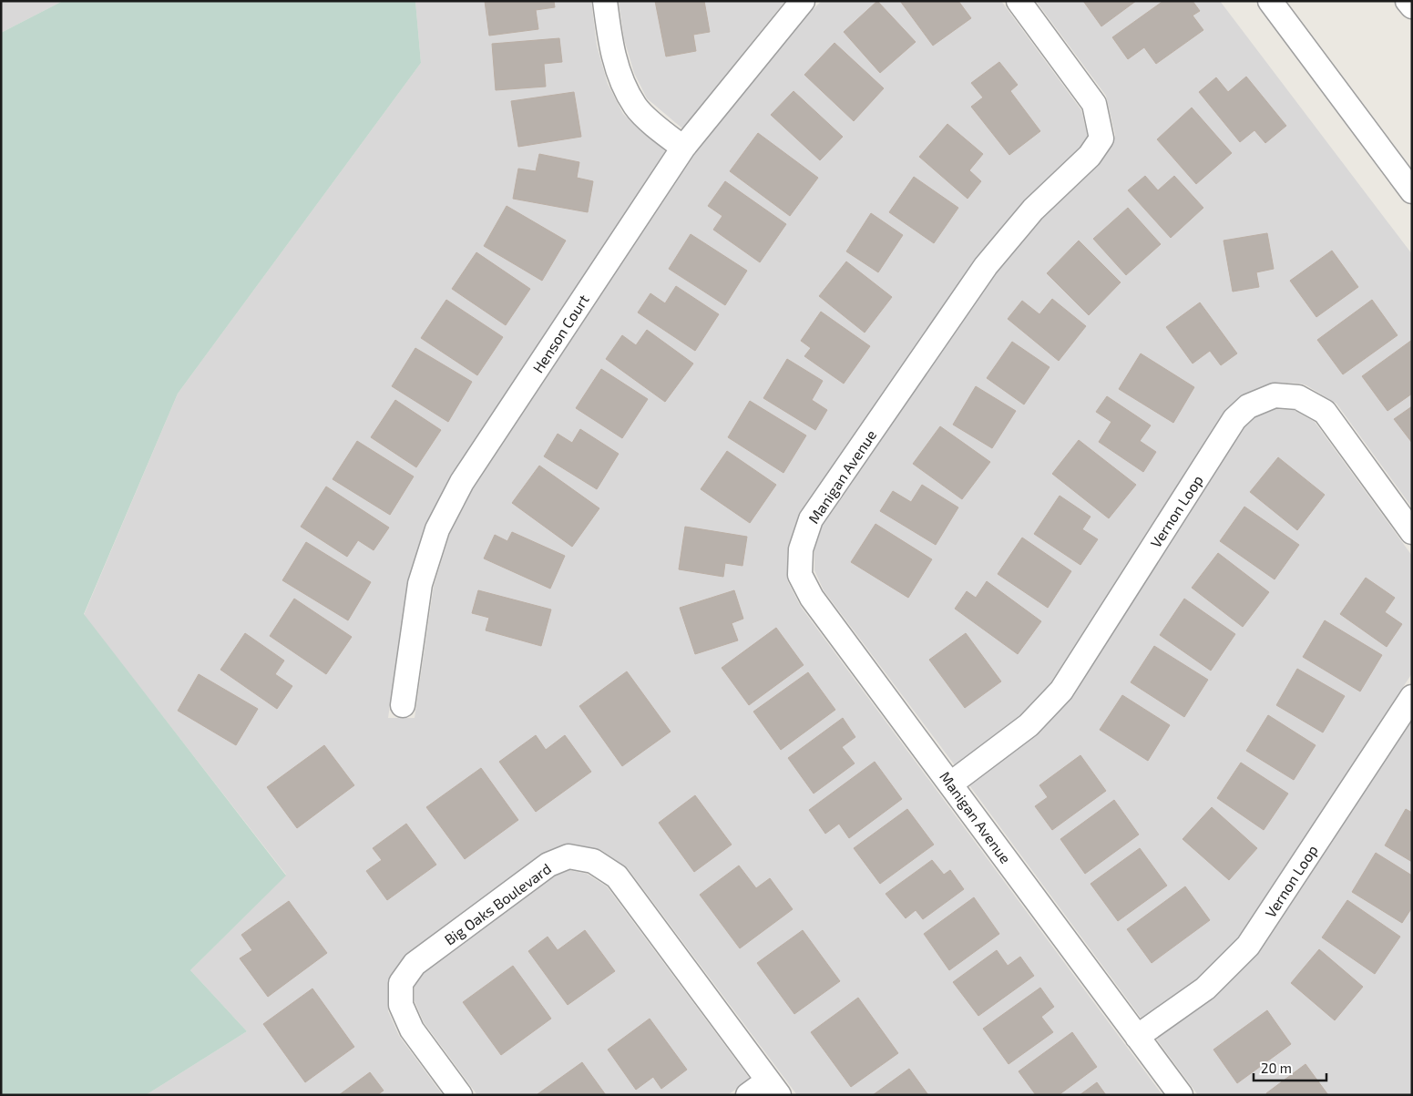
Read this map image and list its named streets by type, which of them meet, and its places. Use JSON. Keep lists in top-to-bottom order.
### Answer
{
  "streets": {
    "street": [
      "Henson Court",
      "Manigan Avenue",
      "Vernon Loop",
      "Big Oaks Boulevard"
    ]
  },
  "crossings": [
    ["Manigan Avenue", "Vernon Loop"]
  ],
  "scale_bar": "20 m"
}
